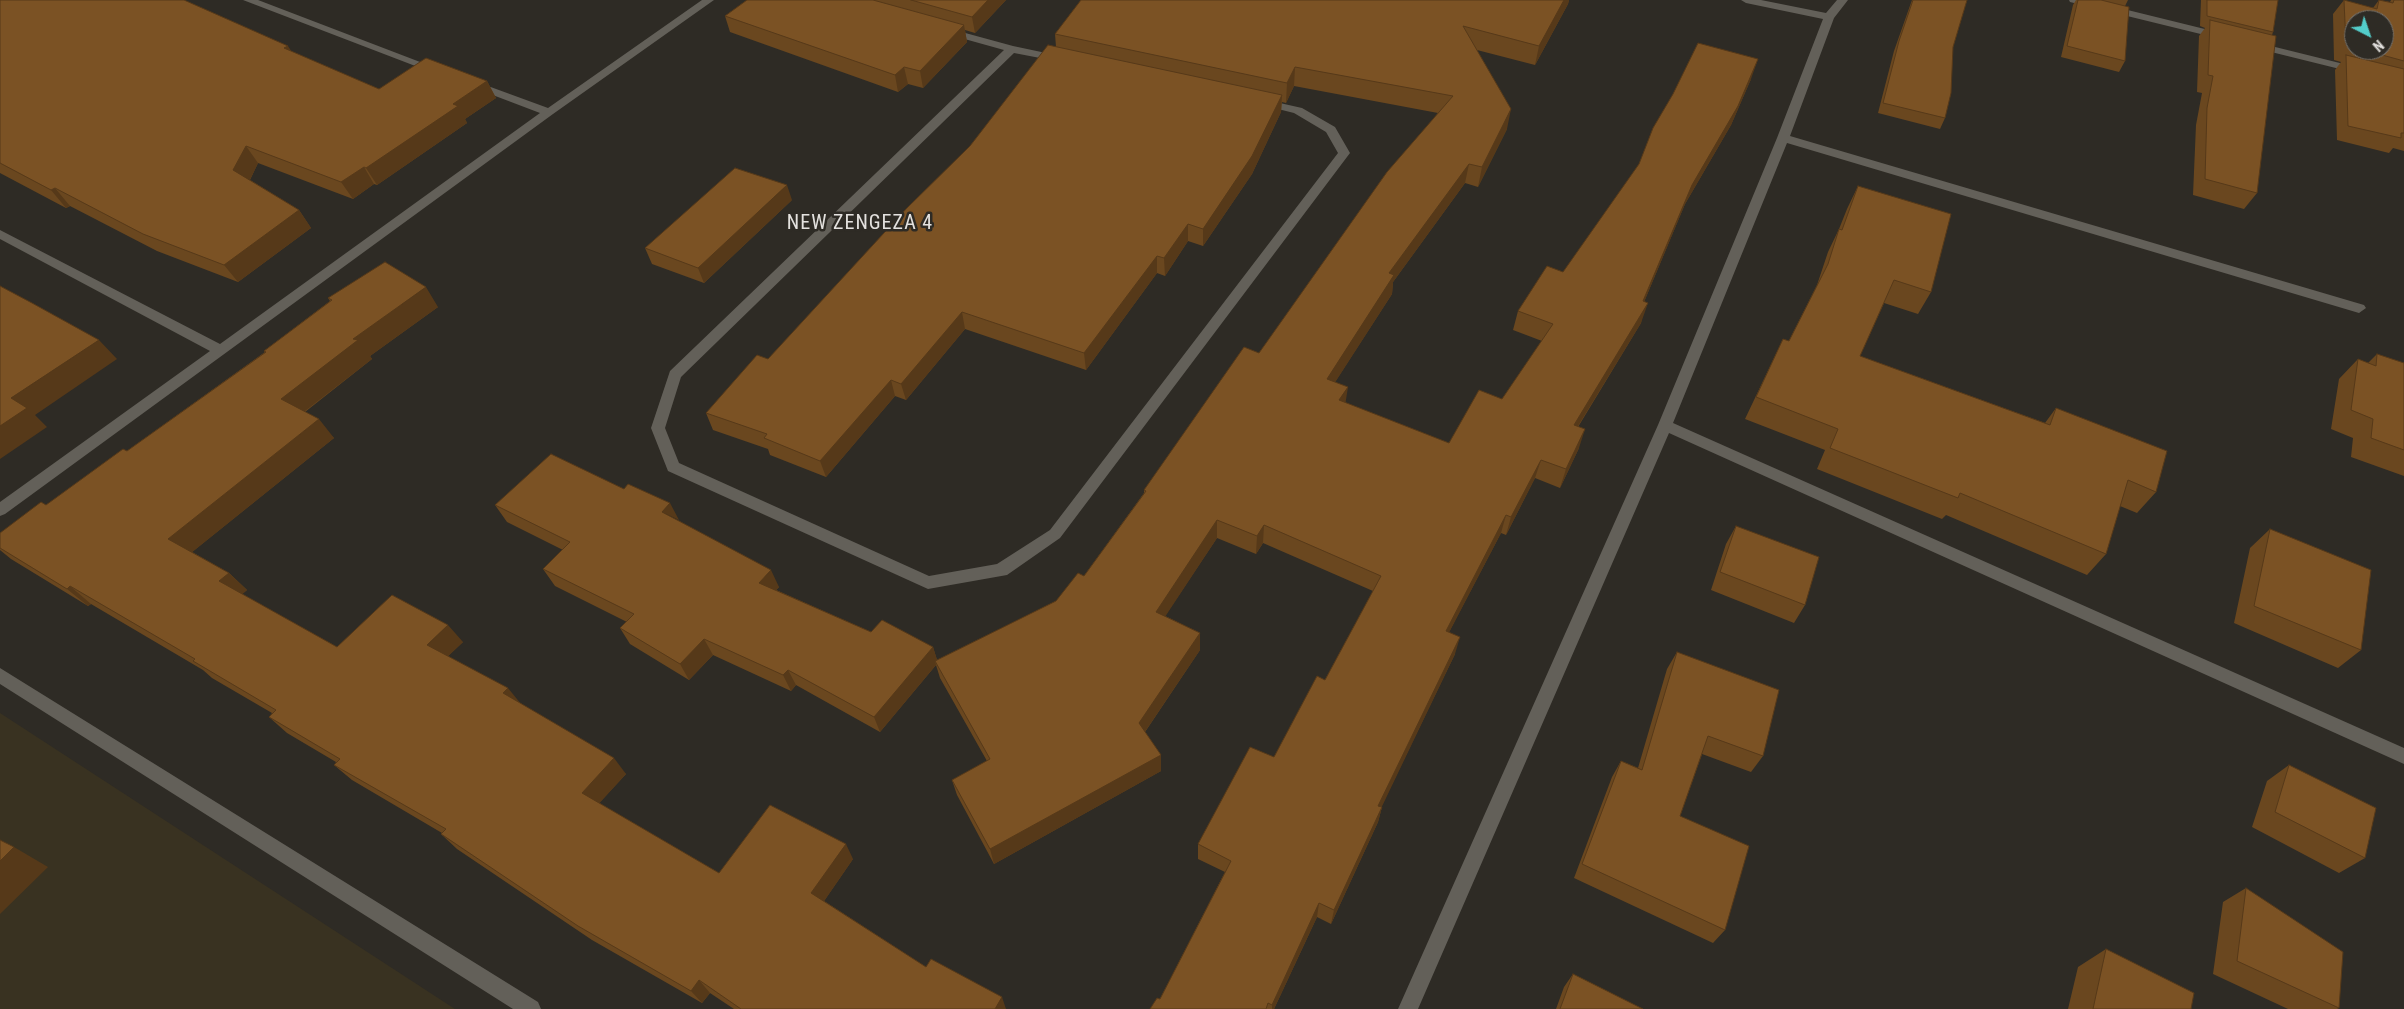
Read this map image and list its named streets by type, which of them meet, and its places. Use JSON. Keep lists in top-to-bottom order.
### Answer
{
  "districts": ["NEW ZENGEZA 4"],
  "north": "bottom right"
}
